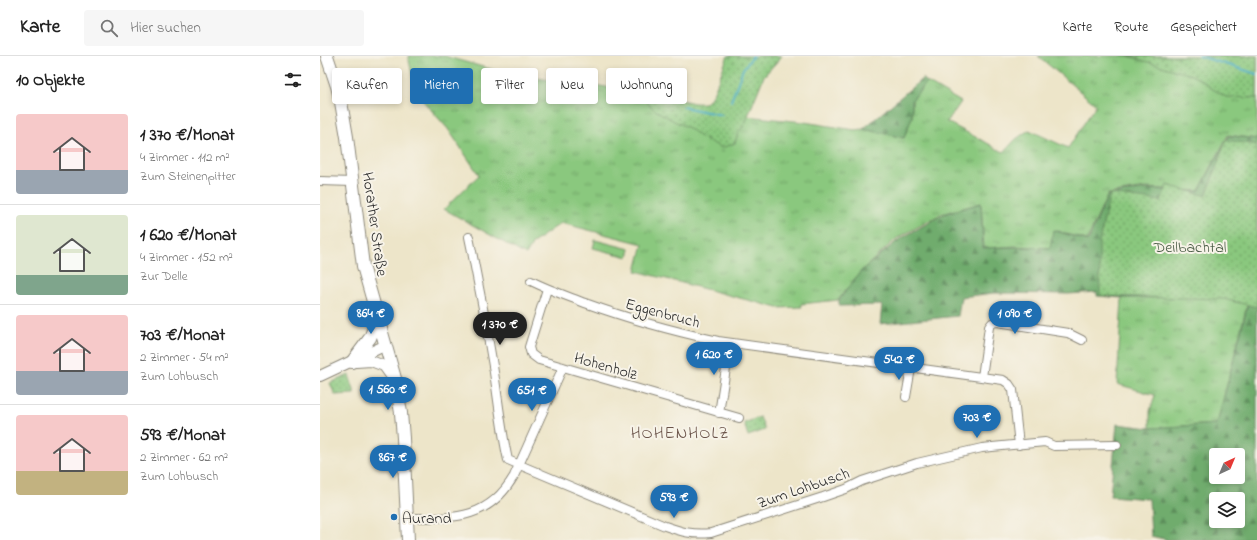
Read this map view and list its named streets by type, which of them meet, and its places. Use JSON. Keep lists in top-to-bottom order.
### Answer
{
  "streets": {
    "main road": ["Horather Straße"],
    "street": ["Eggenbruch", "Hohenholz", "Zum Lohbusch"]
  },
  "crossings": [
    ["Eggenbruch", "Hohenholz"],
    ["Eggenbruch", "Zum Lohbusch"]
  ],
  "districts": ["HOHENHOLZ"],
  "parks": ["Deilbachtal"],
  "places": ["Aurand"],
  "north": "top right",
  "page": {
    "header": "Karte",
    "search": "Hier suchen",
    "nav": ["Karte", "Route", "Gespeichert"],
    "heading": "10 Objekte",
    "chip": [
      "Kaufen",
      "Mieten",
      "Filter",
      "Neu",
      "Wohnung"
    ],
    "list": [
      {
        "name": "1 370 €/Monat",
        "note": "4 Zimmer · 112 m² · Zum Steinenpitter"
      },
      {
        "name": "1 620 €/Monat",
        "note": "4 Zimmer · 152 m² · Zur Delle"
      },
      {
        "name": "703 €/Monat",
        "note": "2 Zimmer · 54 m² · Zum Lohbusch"
      },
      {
        "name": "593 €/Monat",
        "note": "2 Zimmer · 62 m² · Zum Lohbusch"
      }
    ],
    "price": [
      "864 €",
      "1 090 €",
      "1 370 €",
      "1 620 €",
      "542 €",
      "1 560 €",
      "651 €",
      "703 €",
      "867 €",
      "593 €"
    ]
  }
}
